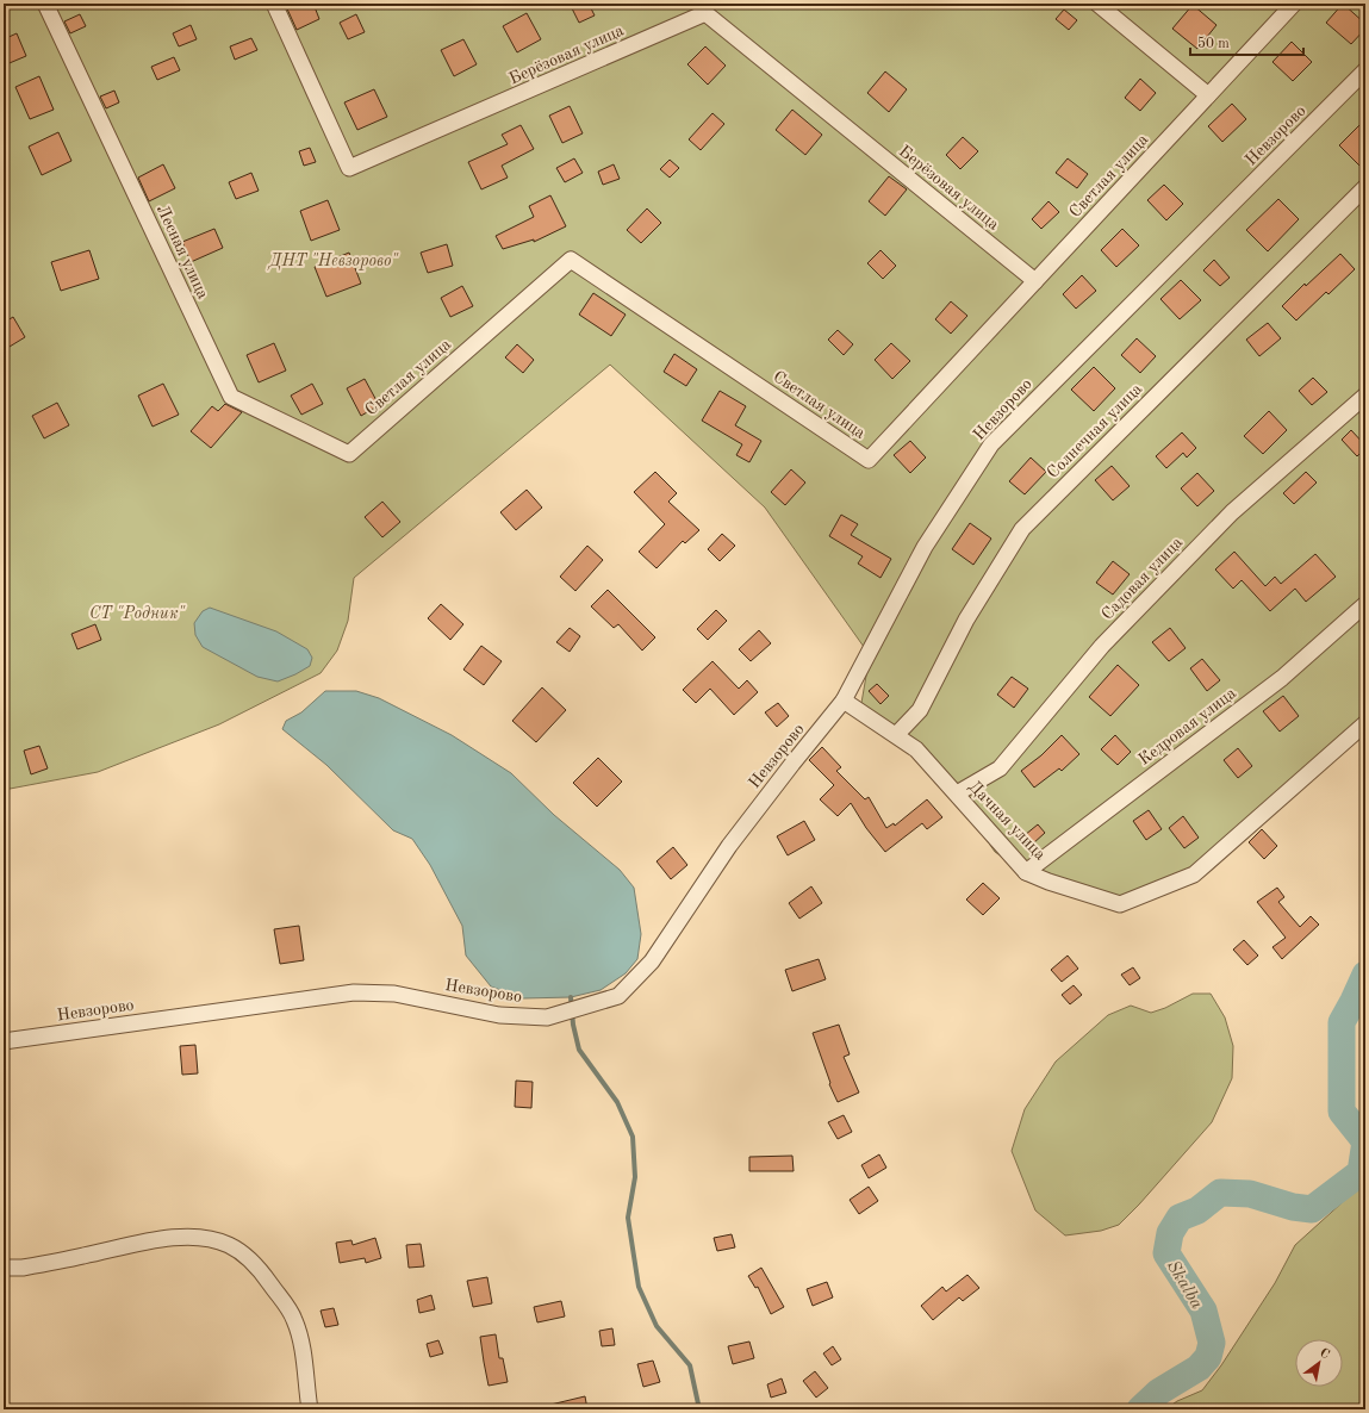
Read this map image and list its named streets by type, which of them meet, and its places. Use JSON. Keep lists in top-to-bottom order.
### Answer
{
  "streets": {
    "street": [
      "Берёзовая улица",
      "Невзорово",
      "Светлая улица",
      "Лесная улица",
      "Солнечная улица",
      "Садовая улица",
      "Кедровая улица",
      "Дачная улица"
    ]
  },
  "crossings": [
    ["Берёзовая улица", "Светлая улица"],
    ["Невзорово", "Дачная улица"],
    ["Светлая улица", "Лесная улица"],
    ["Солнечная улица", "Дачная улица"],
    ["Садовая улица", "Дачная улица"],
    ["Кедровая улица", "Дачная улица"]
  ],
  "water": ["Skalba"],
  "parks": ["ДНТ \"Невзорово\"", "СТ \"Родник\""],
  "scale_bar": "50 m",
  "north": "top right"
}
